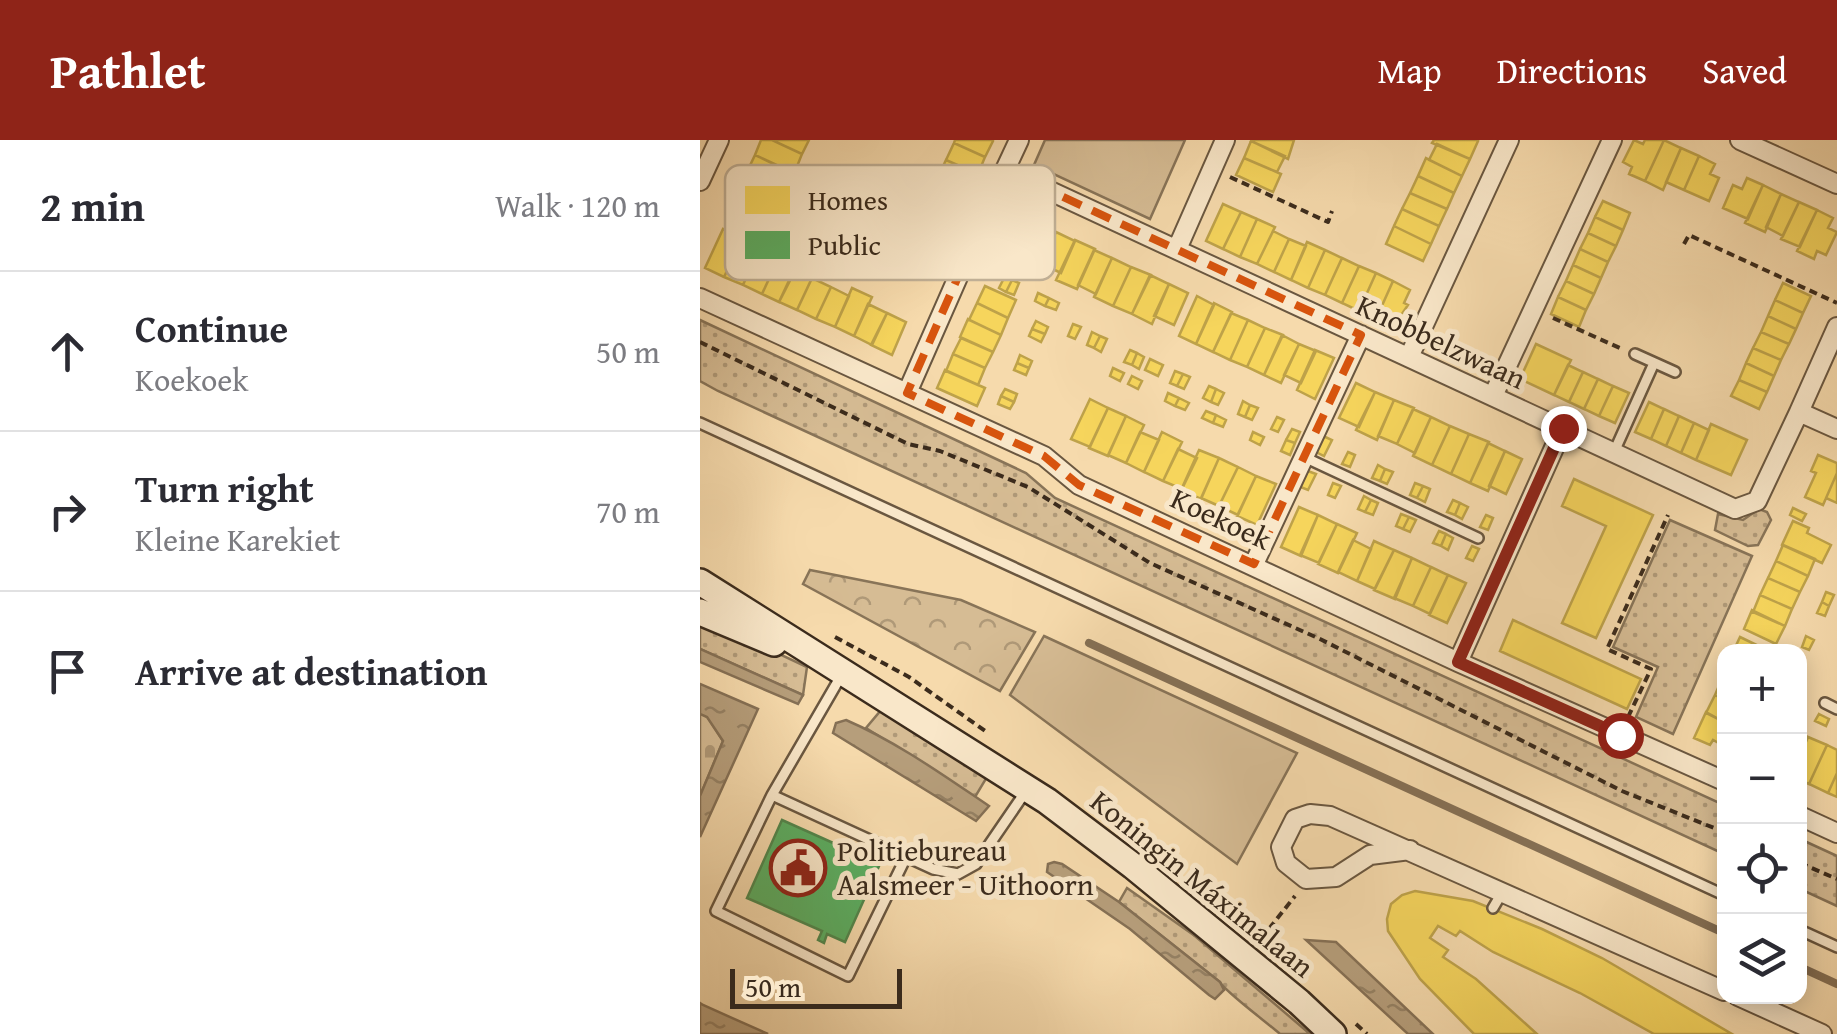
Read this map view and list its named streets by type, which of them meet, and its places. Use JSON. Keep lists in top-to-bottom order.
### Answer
{
  "streets": {
    "main road": ["Koningin Máximalaan"],
    "street": ["Knobbelzwaan", "Koekoek"]
  },
  "places": {
    "public building": ["Politiebureau Aalsmeer - Uithoorn"]
  },
  "legend": ["Homes", "Public"],
  "scale_bar": "50 m",
  "page": {
    "header": "Pathlet",
    "nav": ["Map", "Directions", "Saved"],
    "heading": ["2 min", "Walk · 120 m"],
    "list": [
      ["Continue", "Koekoek", "50 m"],
      ["Turn right", "Kleine Karekiet", "70 m"],
      "Arrive at destination"
    ],
    "map_buttons": ["+", "−"],
    "scale": "50 m"
  }
}
